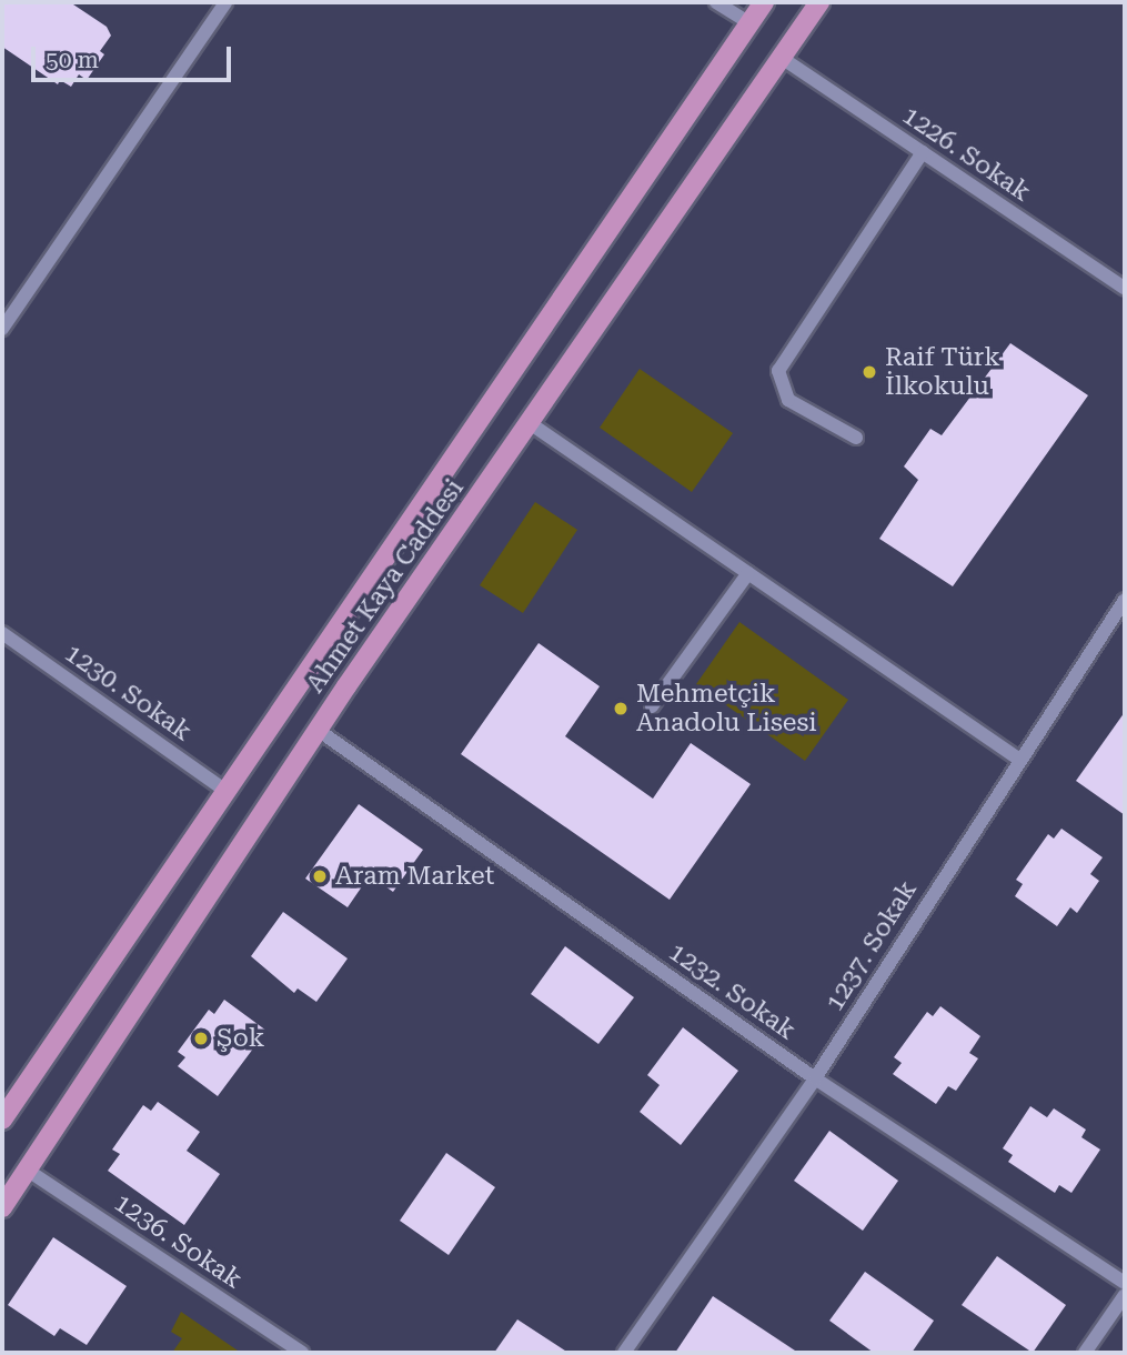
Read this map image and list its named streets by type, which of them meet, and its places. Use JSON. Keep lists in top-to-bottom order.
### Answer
{
  "streets": {
    "main road": ["Ahmet Kaya Caddesi"],
    "street": [
      "1226. Sokak",
      "1230. Sokak",
      "1237. Sokak",
      "1232. Sokak",
      "1236. Sokak"
    ]
  },
  "crossings": [
    ["1226. Sokak", "Ahmet Kaya Caddesi"],
    ["Ahmet Kaya Caddesi", "1232. Sokak"],
    ["Ahmet Kaya Caddesi", "1236. Sokak"],
    ["1237. Sokak", "1232. Sokak"]
  ],
  "places": [
    "Raif Türk İlkokulu",
    "Mehmetçik Anadolu Lisesi",
    "Aram Market",
    "Şok"
  ],
  "scale_bar": "50 m"
}
